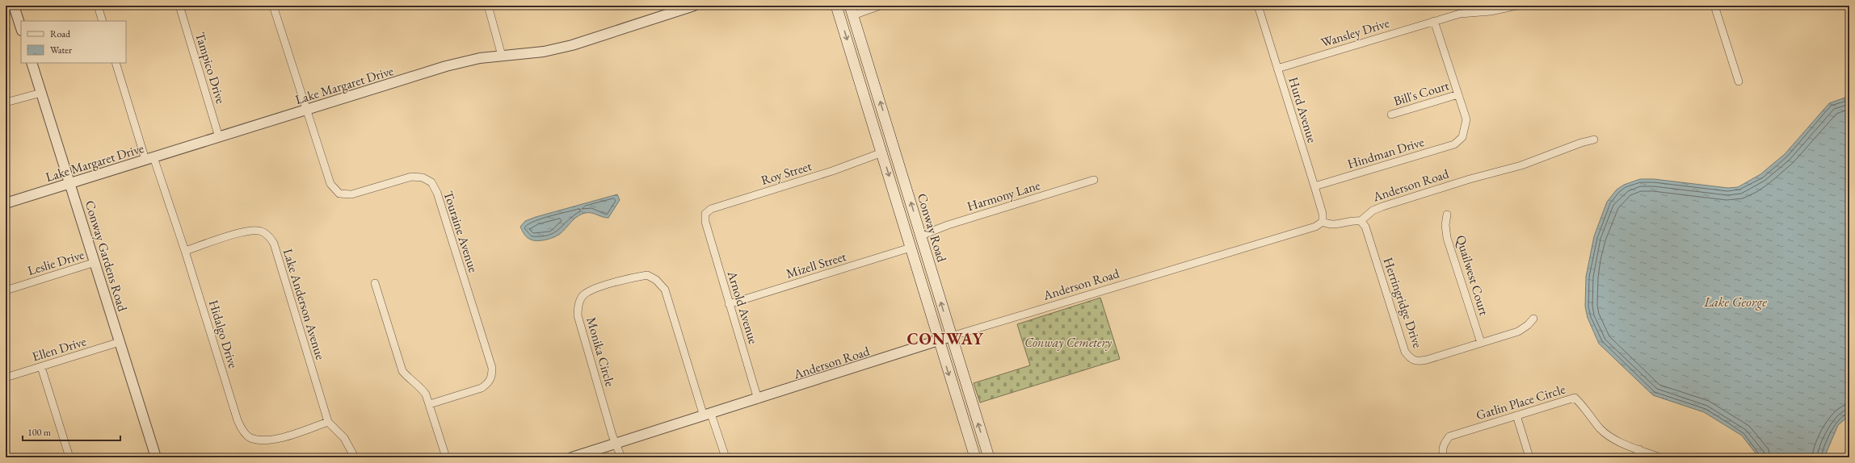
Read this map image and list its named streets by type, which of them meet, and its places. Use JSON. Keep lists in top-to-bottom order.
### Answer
{
  "streets": {
    "main road": ["Conway Road"],
    "street": [
      "Wansley Drive",
      "Tampico Drive",
      "Lake Margaret Drive",
      "Bill's Court",
      "Hurd Avenue",
      "Hindman Drive",
      "Roy Street",
      "Anderson Road",
      "Harmony Lane",
      "Touraine Avenue",
      "Conway Gardens Road",
      "Leslie Drive",
      "Mizell Street",
      "Quailwest Court",
      "Herringridge Drive",
      "Lake Anderson Avenue",
      "Arnold Avenue",
      "Hidalgo Drive",
      "Ellen Drive",
      "Monika Circle",
      "Gatlin Place Circle"
    ]
  },
  "crossings": [
    ["Wansley Drive", "Hurd Avenue"],
    ["Tampico Drive", "Lake Margaret Drive"],
    ["Lake Margaret Drive", "Touraine Avenue"],
    ["Lake Margaret Drive", "Conway Gardens Road"],
    ["Lake Margaret Drive", "Hidalgo Drive"],
    ["Bill's Court", "Hindman Drive"],
    ["Hurd Avenue", "Hindman Drive"],
    ["Hurd Avenue", "Anderson Road"],
    ["Roy Street", "Conway Road"],
    ["Roy Street", "Arnold Avenue"],
    ["Anderson Road", "Conway Road"],
    ["Anderson Road", "Herringridge Drive"],
    ["Anderson Road", "Arnold Avenue"],
    ["Anderson Road", "Monika Circle"],
    ["Harmony Lane", "Conway Road"],
    ["Conway Road", "Mizell Street"],
    ["Conway Gardens Road", "Leslie Drive"],
    ["Conway Gardens Road", "Ellen Drive"],
    ["Mizell Street", "Arnold Avenue"],
    ["Quailwest Court", "Herringridge Drive"],
    ["Lake Anderson Avenue", "Hidalgo Drive"]
  ],
  "districts": ["CONWAY"],
  "water": ["Lake George"],
  "parks": ["Conway Cemetery"],
  "legend": ["Road", "Water"],
  "scale_bar": "100 m"
}
